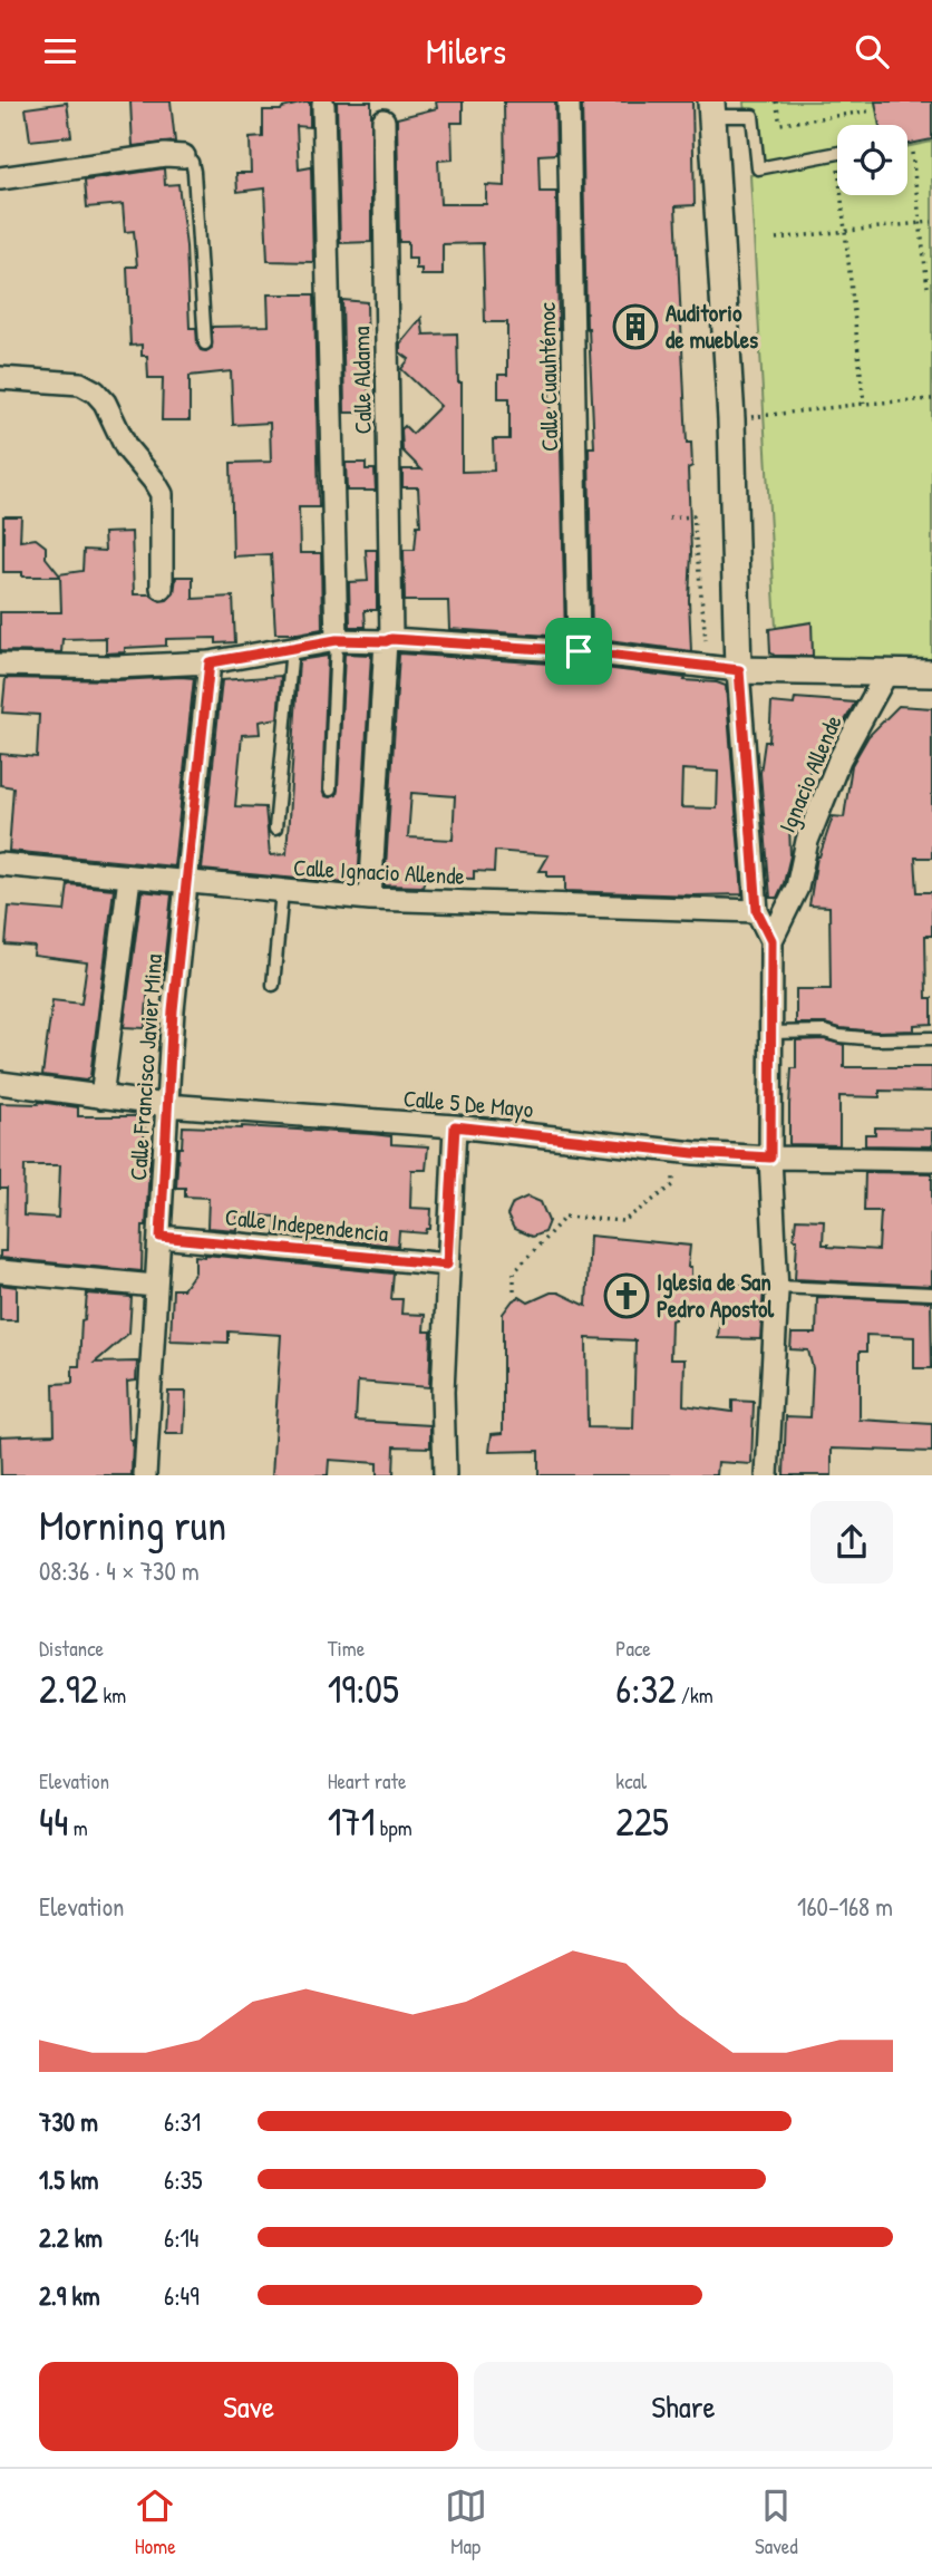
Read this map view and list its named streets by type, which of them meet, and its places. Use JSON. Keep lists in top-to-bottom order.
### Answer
{
  "streets": {
    "street": [
      "Calle Cuauhtémoc",
      "Calle Aldama",
      "Ignacio Allende",
      "Calle Ignacio Allende",
      "Calle Francisco Javier Mina",
      "Calle 5 De Mayo",
      "Calle Independencia"
    ]
  },
  "crossings": [
    ["Calle Ignacio Allende", "Calle Francisco Javier Mina"],
    ["Calle Francisco Javier Mina", "Calle 5 De Mayo"],
    ["Calle Francisco Javier Mina", "Calle Independencia"]
  ],
  "places": {
    "building": ["Auditorio de muebles"],
    "church": ["Iglesia de San Pedro Apostol"]
  },
  "page": {
    "header": "Milers",
    "heading": ["Morning run", "08:36 · 4 × 730 m"],
    "stats": [
      ["Distance", "2.92 km"],
      ["Time", "19:05"],
      ["Pace", "6:32 /km"],
      ["Elevation", "44 m"],
      ["Heart rate", "171 bpm"],
      ["kcal", "225"]
    ],
    "chart": ["Elevation", "160–168 m"],
    "list": [
      {
        "name": "730 m",
        "note": "6:31"
      },
      {
        "name": "1.5 km",
        "note": "6:35"
      },
      {
        "name": "2.2 km",
        "note": "6:14"
      },
      {
        "name": "2.9 km",
        "note": "6:49"
      }
    ],
    "buttons": ["Save", "Share"],
    "tabs": ["Home", "Map", "Saved"]
  }
}
